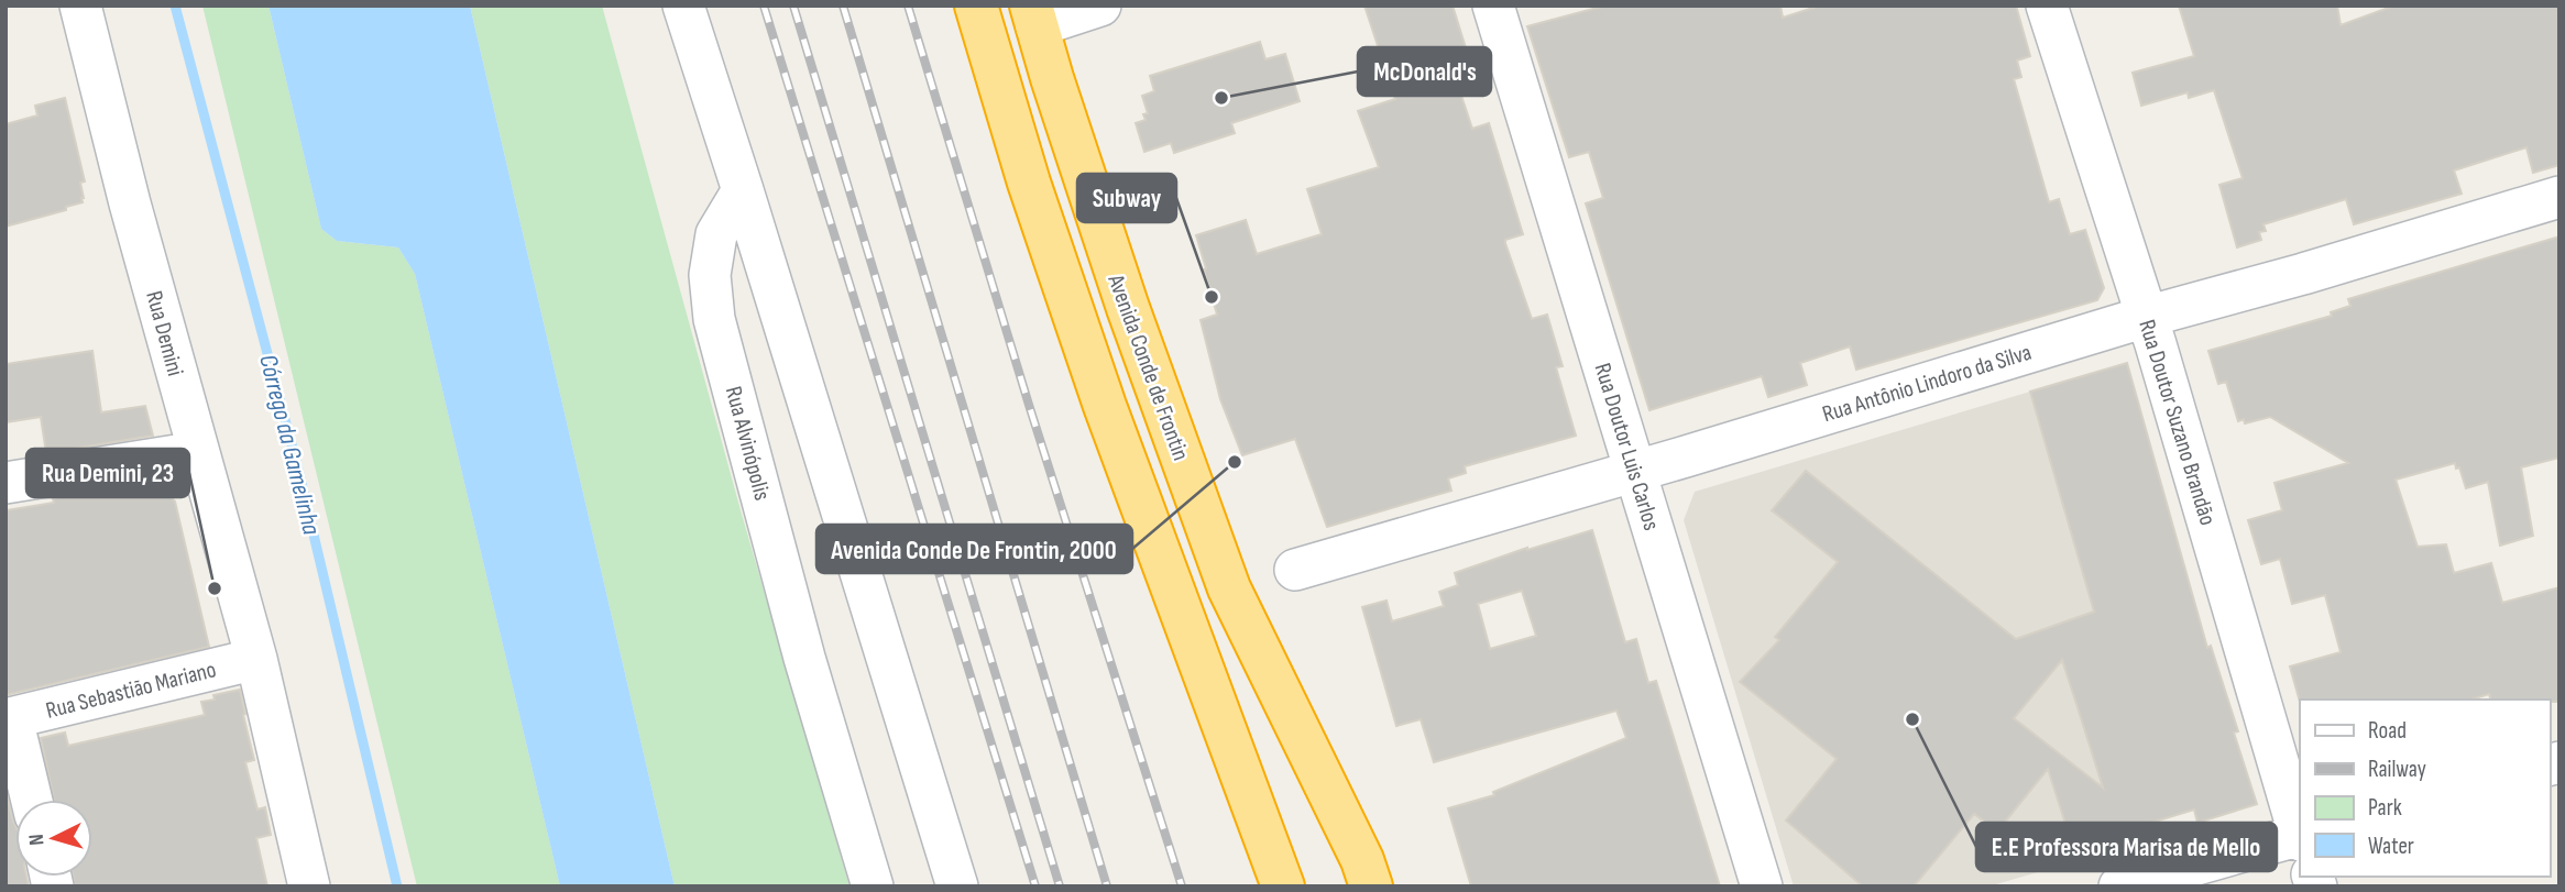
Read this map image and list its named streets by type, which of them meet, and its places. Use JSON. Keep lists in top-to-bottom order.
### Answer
{
  "streets": {
    "highway": ["Avenida Conde de Frontin"],
    "street": [
      "Rua Demini",
      "Rua Antônio Lindoro da Silva",
      "Rua Doutor Suzano Brandão",
      "Rua Alvinópolis",
      "Rua Doutor Luis Carlos",
      "Rua Sebastião Mariano"
    ]
  },
  "crossings": [
    ["Rua Demini", "Rua Sebastião Mariano"],
    ["Rua Antônio Lindoro da Silva", "Rua Doutor Suzano Brandão"],
    ["Rua Antônio Lindoro da Silva", "Rua Doutor Luis Carlos"]
  ],
  "water": ["Córrego da Gamelinha"],
  "places": [
    "McDonald's",
    "Subway",
    "Avenida Conde De Frontin, 2000",
    "Rua Demini, 23",
    "E.E Professora Marisa de Mello"
  ],
  "legend": [
    "Road",
    "Railway",
    "Park",
    "Water"
  ],
  "north": "left"
}
